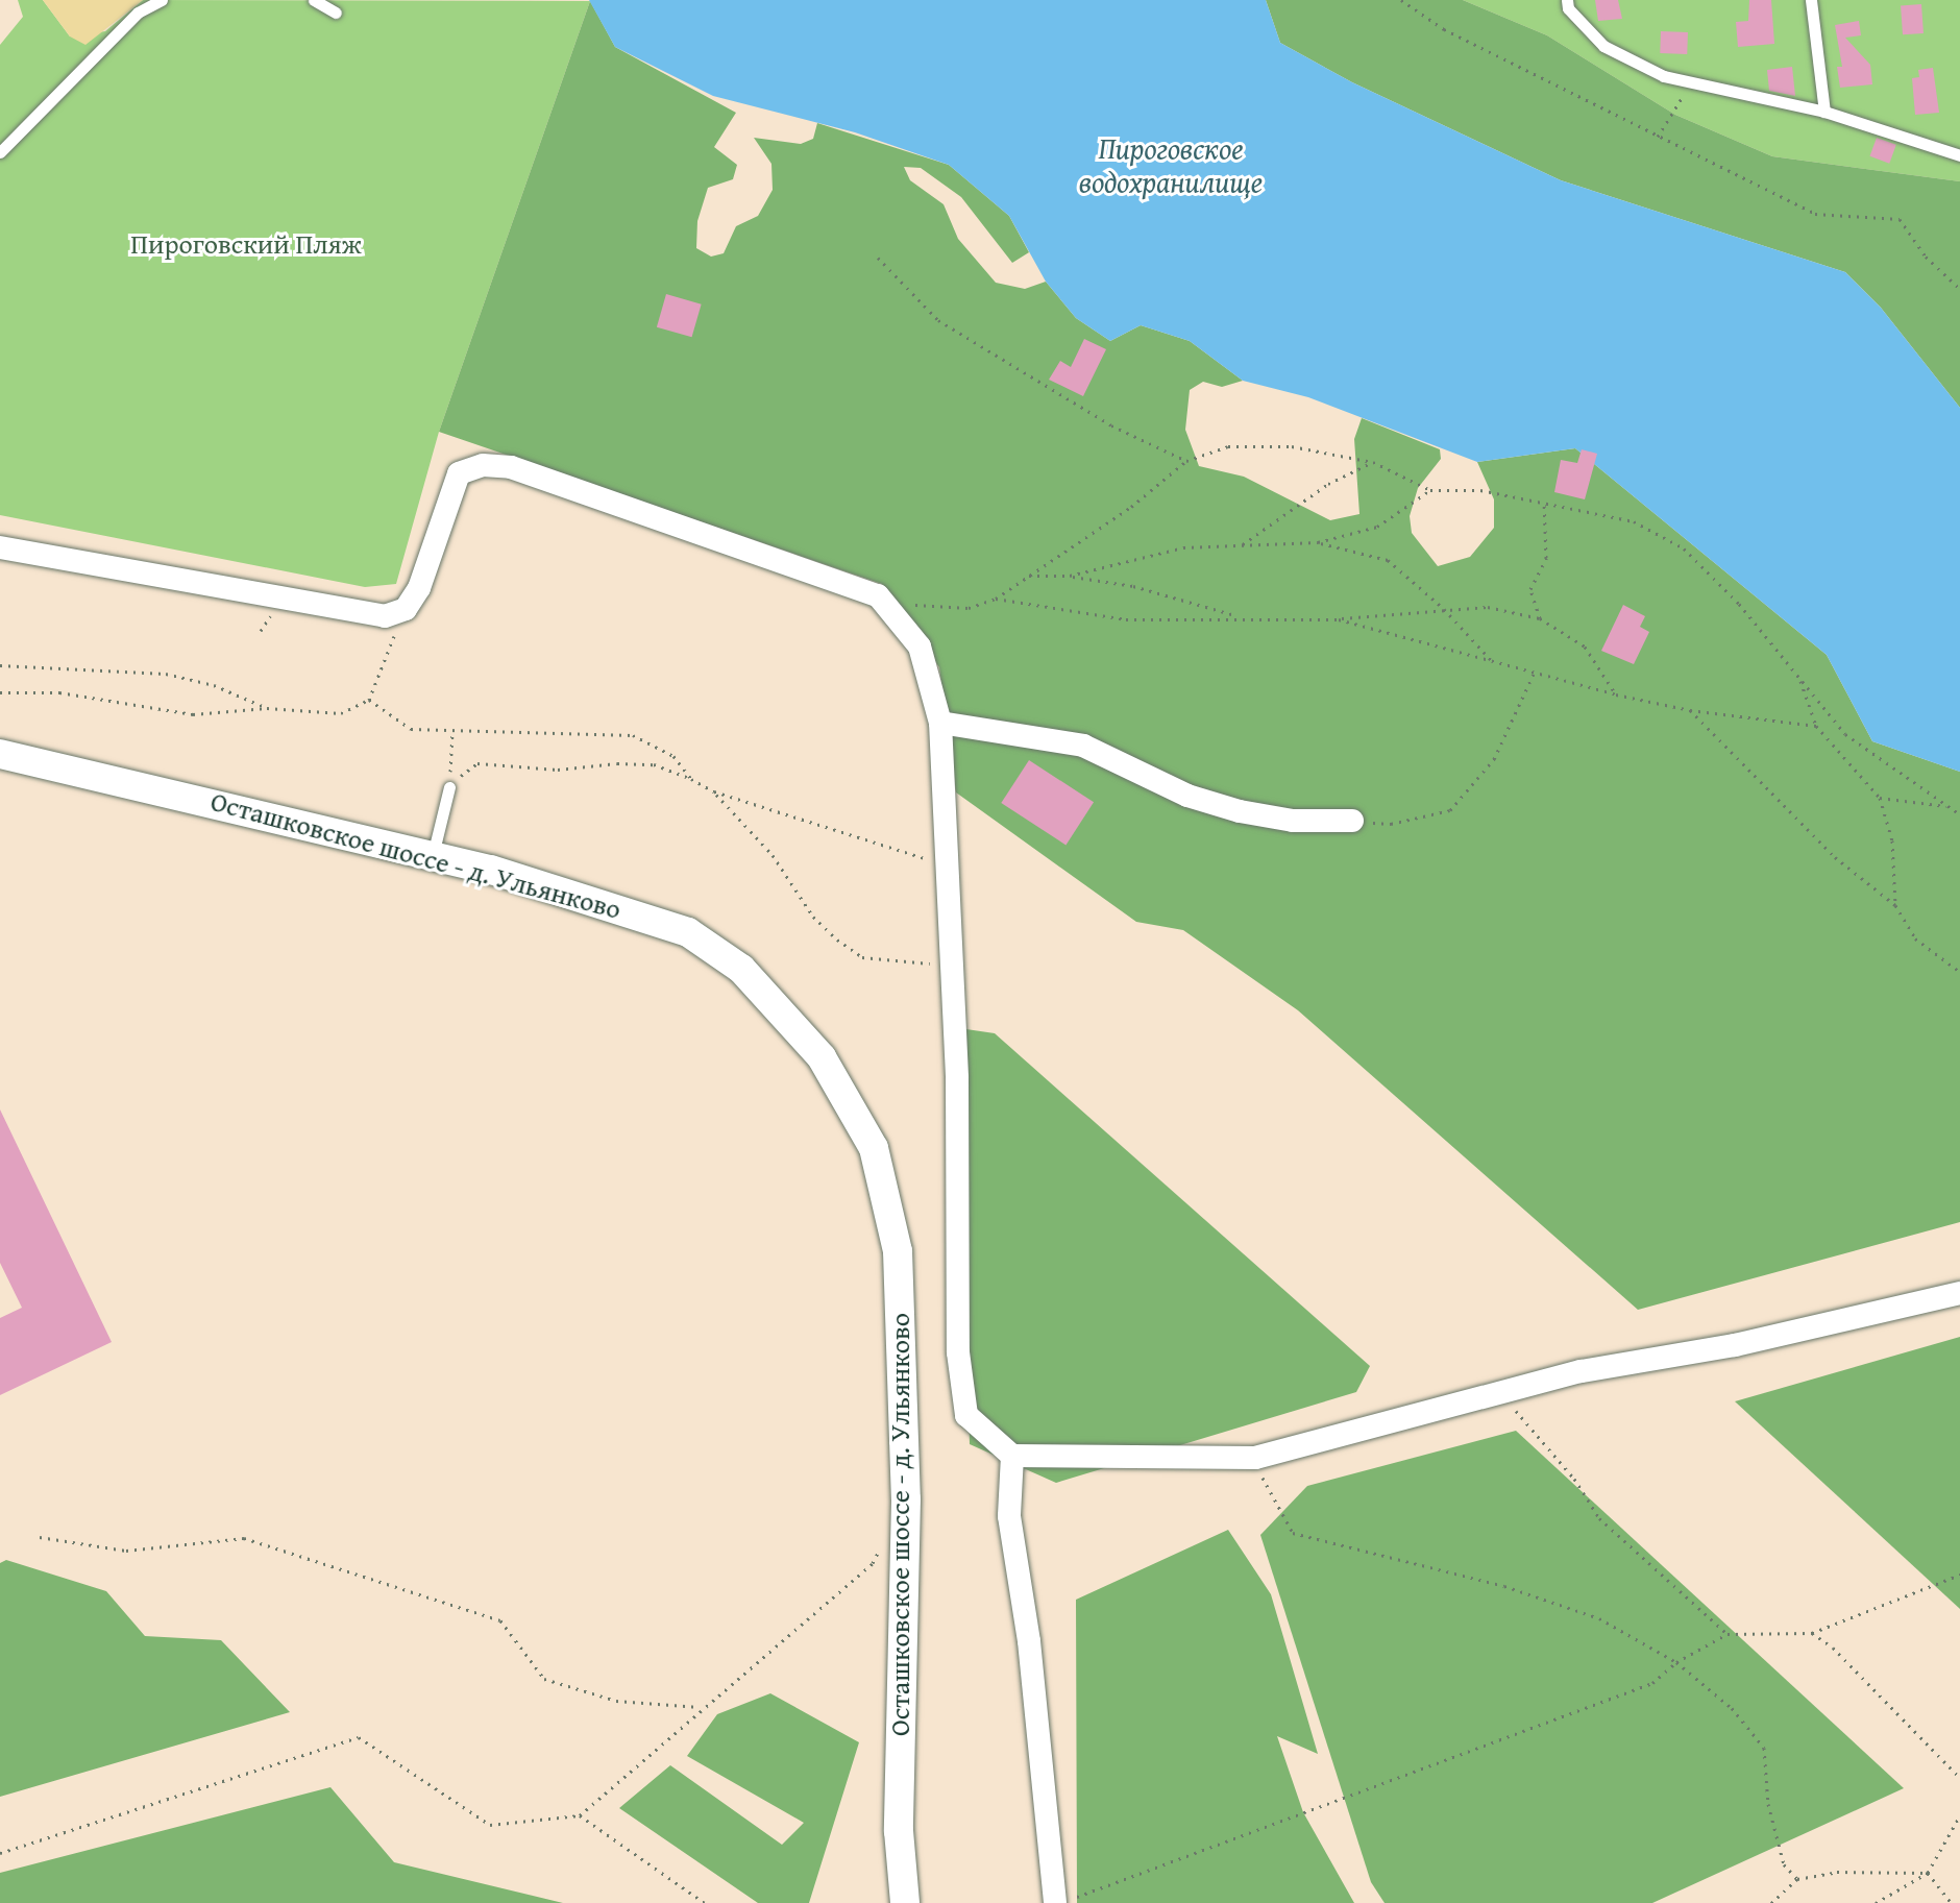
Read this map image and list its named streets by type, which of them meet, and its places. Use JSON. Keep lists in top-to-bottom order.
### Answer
{
  "streets": {
    "street": ["Осташковское шоссе - д. Ульянково"]
  },
  "water": ["Пироговское водохранилище"],
  "parks": ["Пироговский Пляж"]
}
